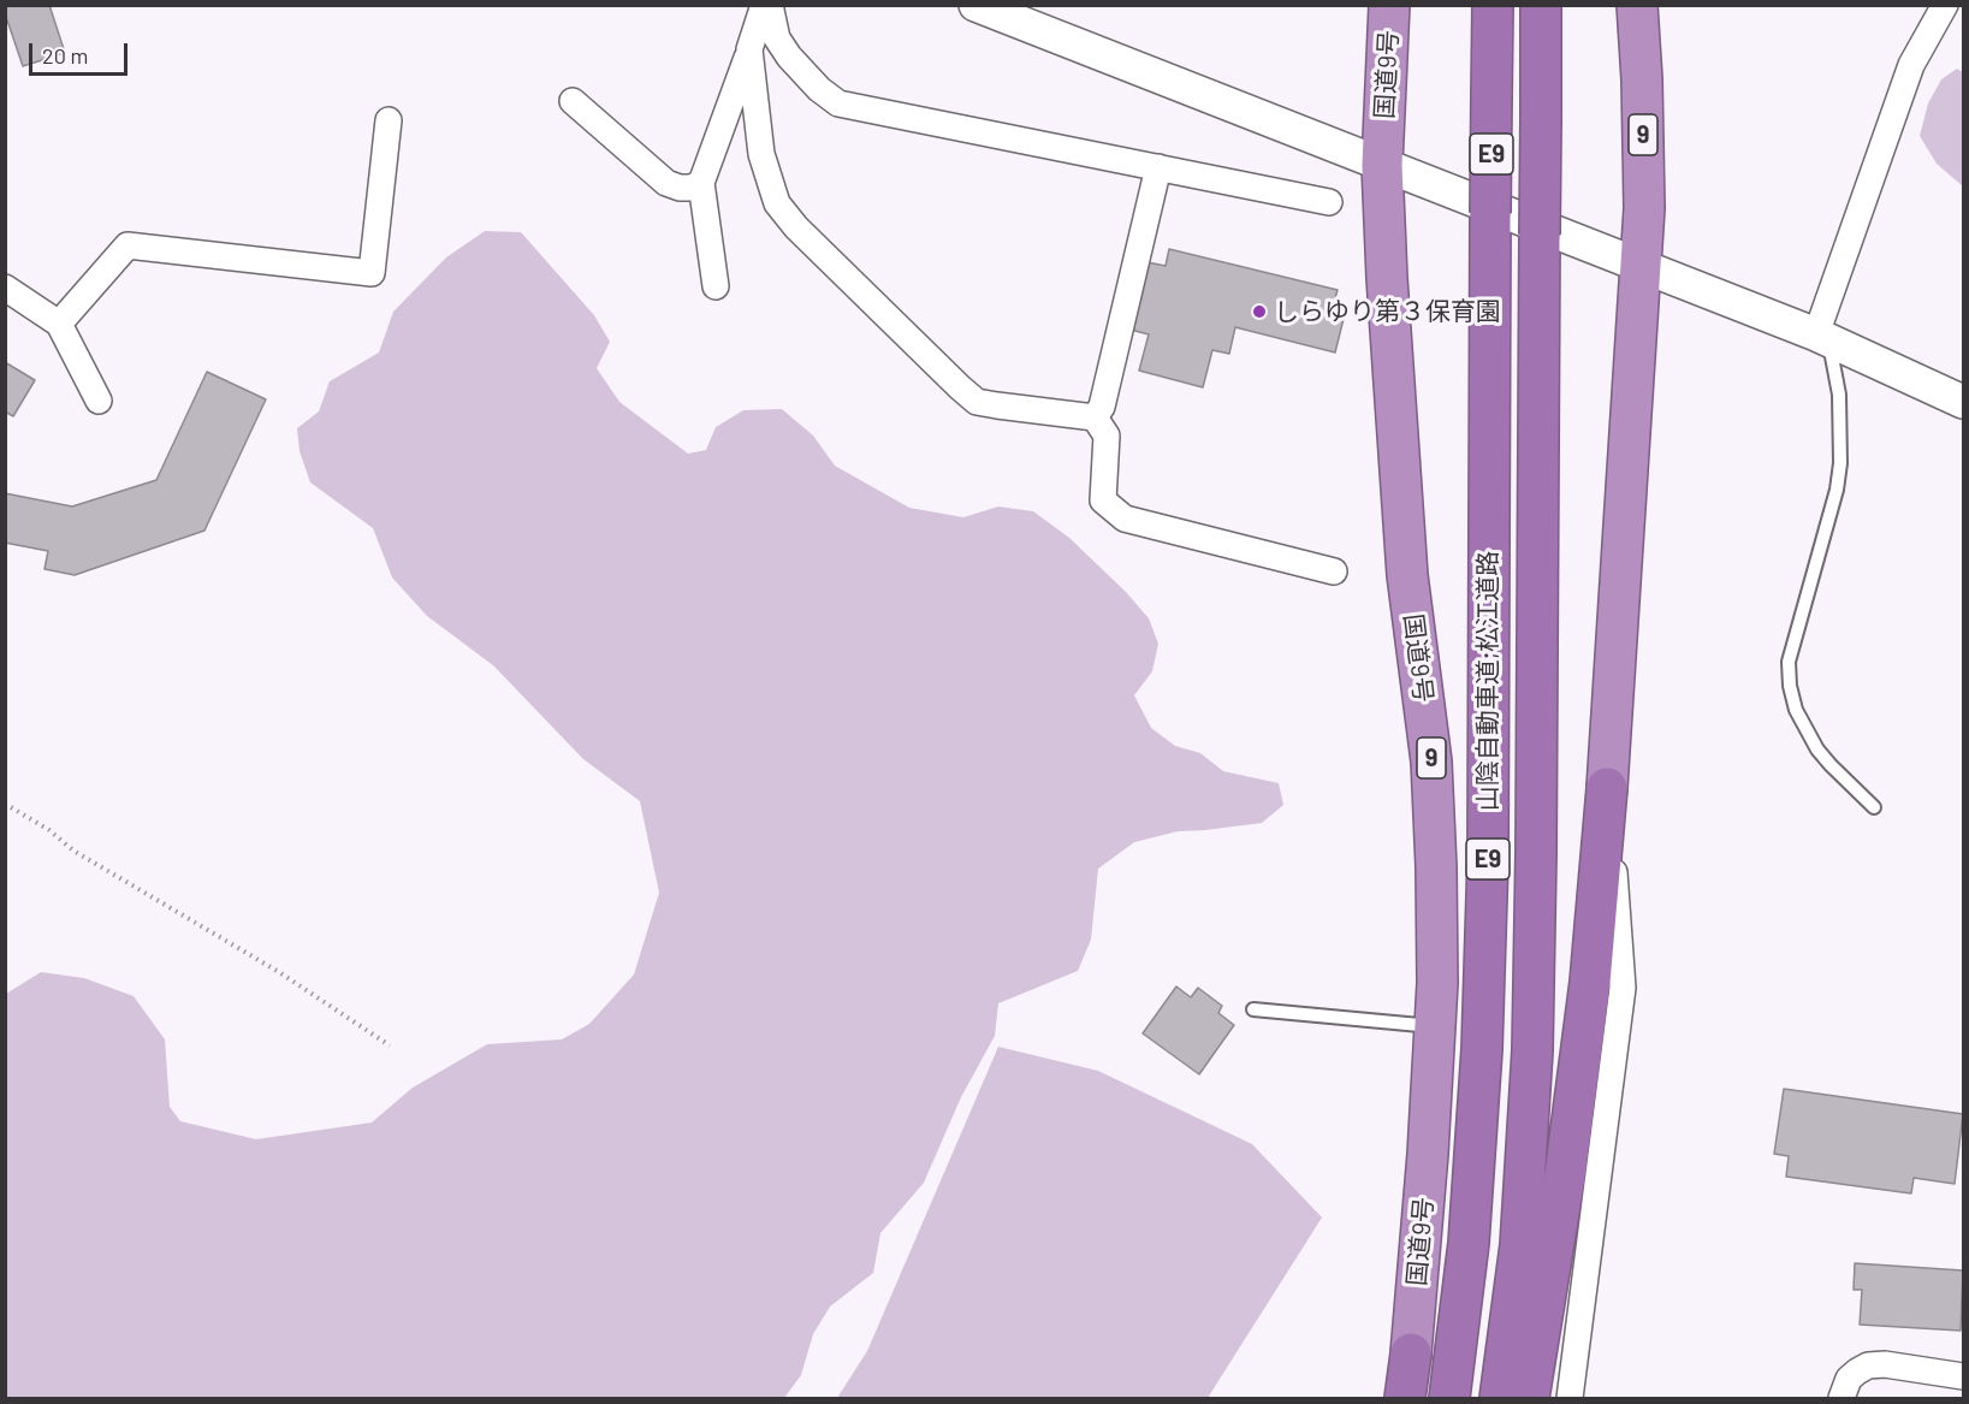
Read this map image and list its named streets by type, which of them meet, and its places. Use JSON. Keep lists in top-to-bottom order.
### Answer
{
  "streets": {
    "highway": [
      "国道9号",
      "9",
      "E9",
      "山陰自動車道;松江道路"
    ]
  },
  "crossings": [
    ["国道9号", "9"]
  ],
  "places": ["しらゆり第３保育園"],
  "scale_bar": "20 m"
}
